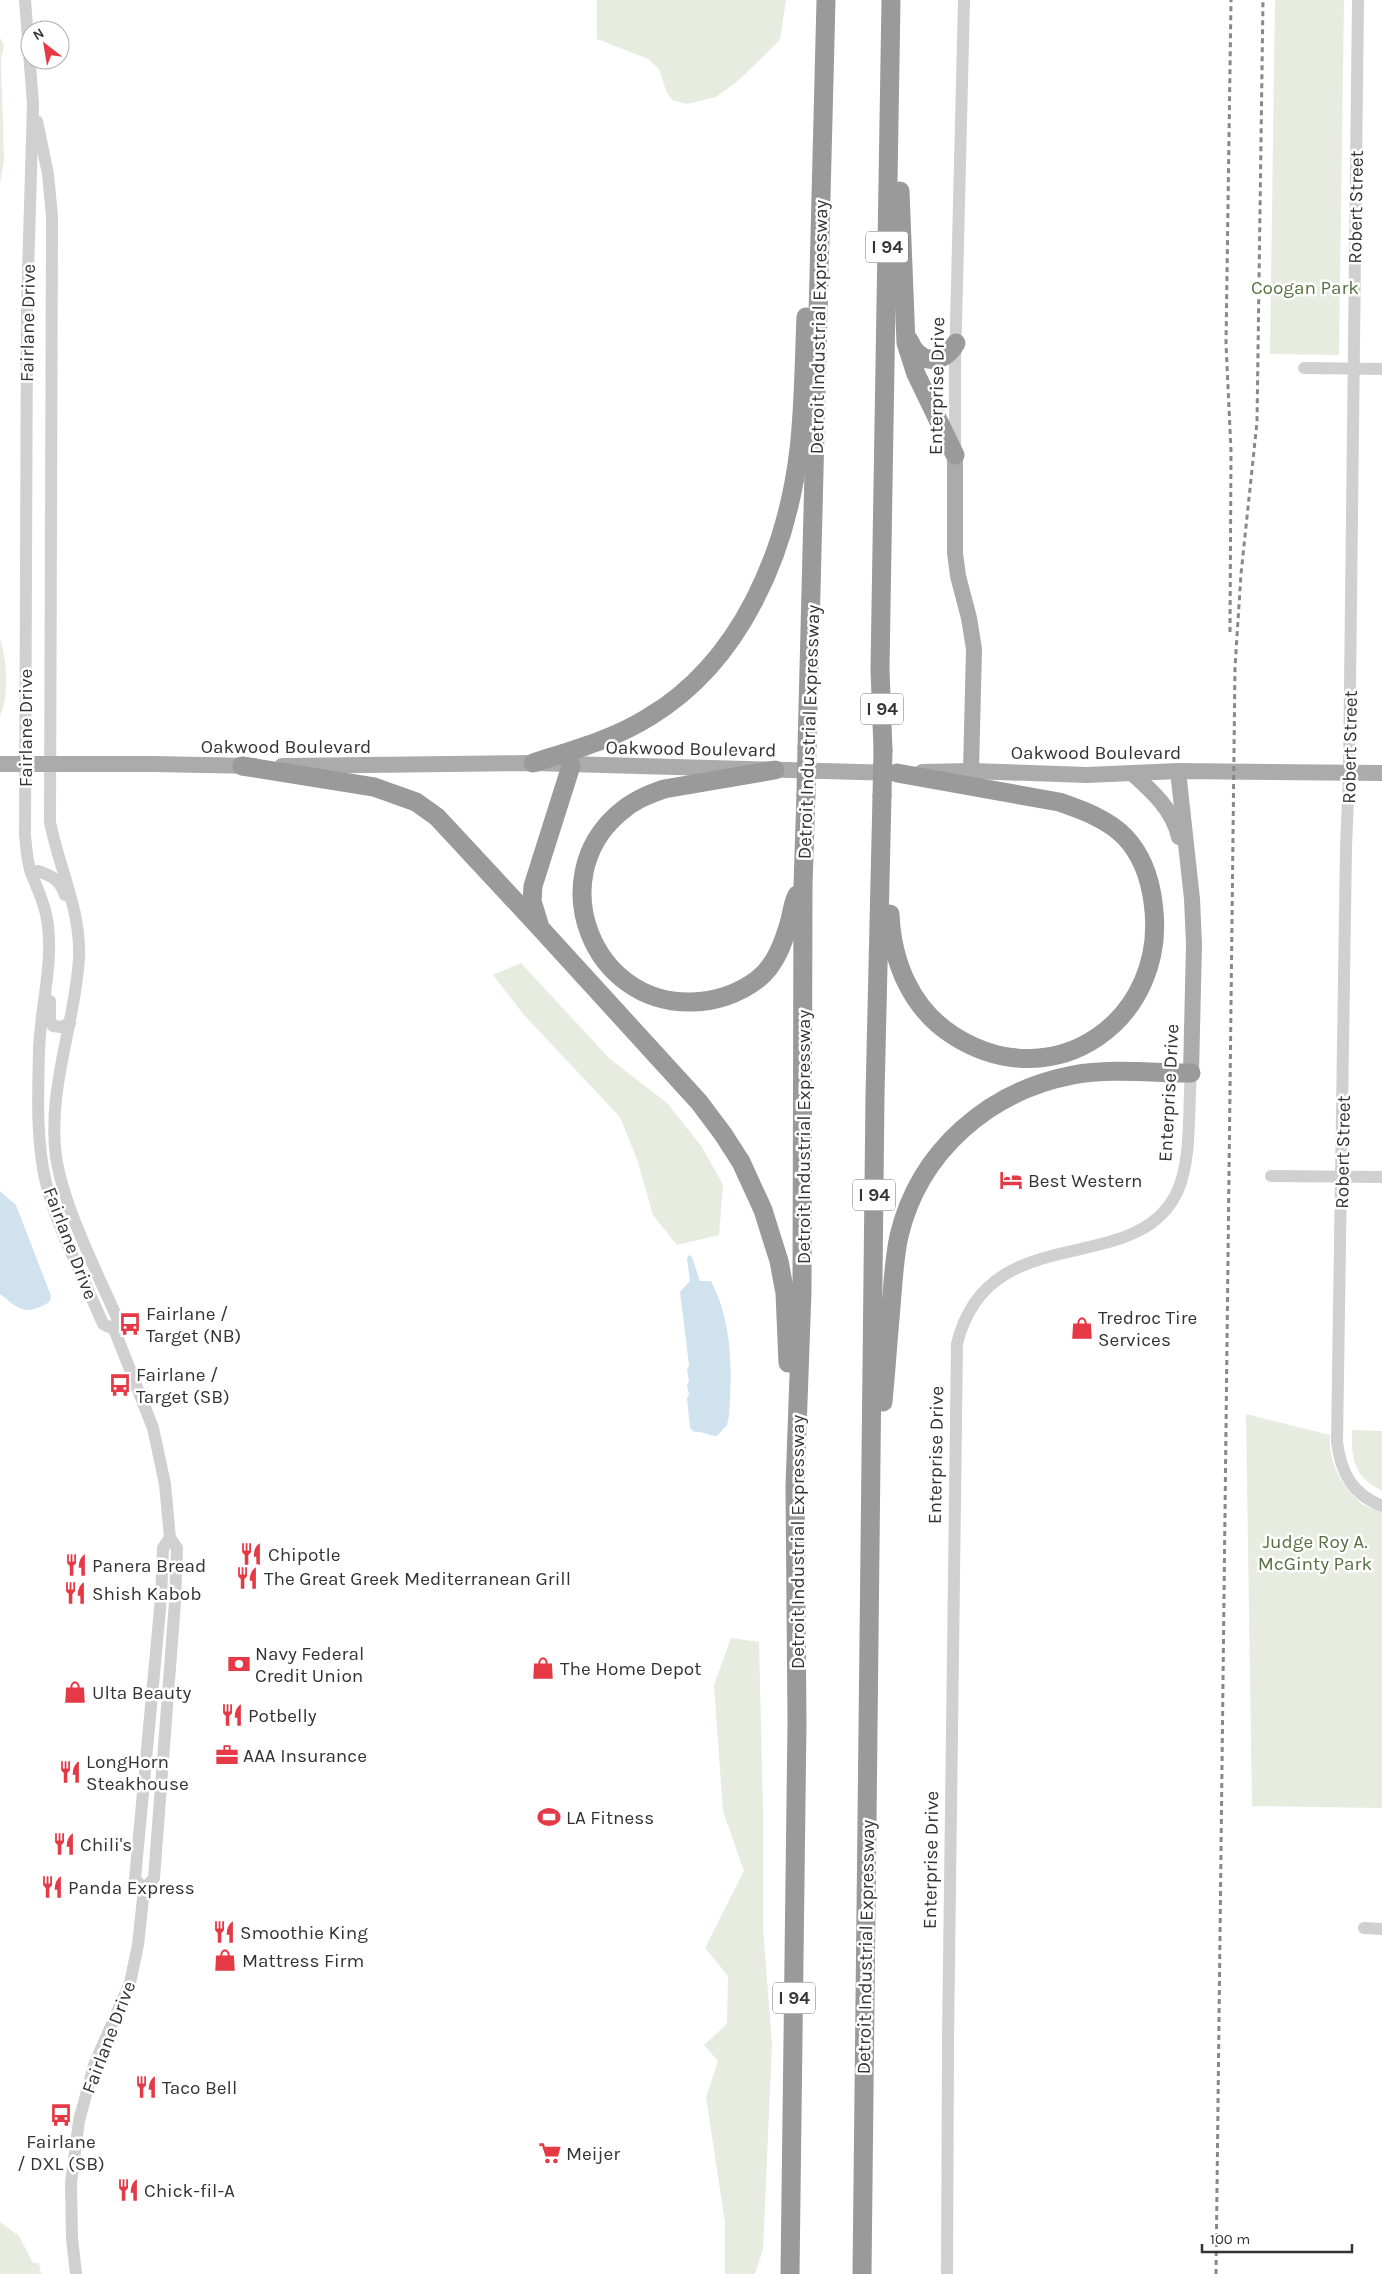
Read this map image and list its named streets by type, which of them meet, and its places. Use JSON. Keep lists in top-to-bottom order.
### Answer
{
  "streets": {
    "highway": ["I 94", "Detroit Industrial Expressway"],
    "main road": ["Enterprise Drive", "Oakwood Boulevard"],
    "street": ["Robert Street", "Fairlane Drive"]
  },
  "crossings": [
    ["Robert Street", "Oakwood Boulevard"],
    ["Fairlane Drive", "Oakwood Boulevard"],
    ["Enterprise Drive", "Oakwood Boulevard"]
  ],
  "parks": ["Coogan Park", "Judge Roy A. McGinty Park"],
  "places": {
    "hotel": ["Best Western"],
    "bus stop": ["Fairlane / Target (NB)", "Fairlane / Target (SB)", "Fairlane / DXL (SB)"],
    "shop": [
      "Tredroc Tire Services",
      "The Home Depot",
      "Ulta Beauty",
      "Mattress Firm"
    ],
    "restaurant": [
      "Chipotle",
      "Panera Bread",
      "The Great Greek Mediterranean Grill",
      "Shish Kabob",
      "Potbelly",
      "LongHorn Steakhouse",
      "Chili's",
      "Panda Express",
      "Smoothie King",
      "Taco Bell",
      "Chick-fil-A"
    ],
    "bank": ["Navy Federal Credit Union"],
    "office": ["AAA Insurance"],
    "sports": ["LA Fitness"],
    "supermarket": ["Meijer"]
  },
  "scale_bar": "100 m",
  "north": "top left"
}
